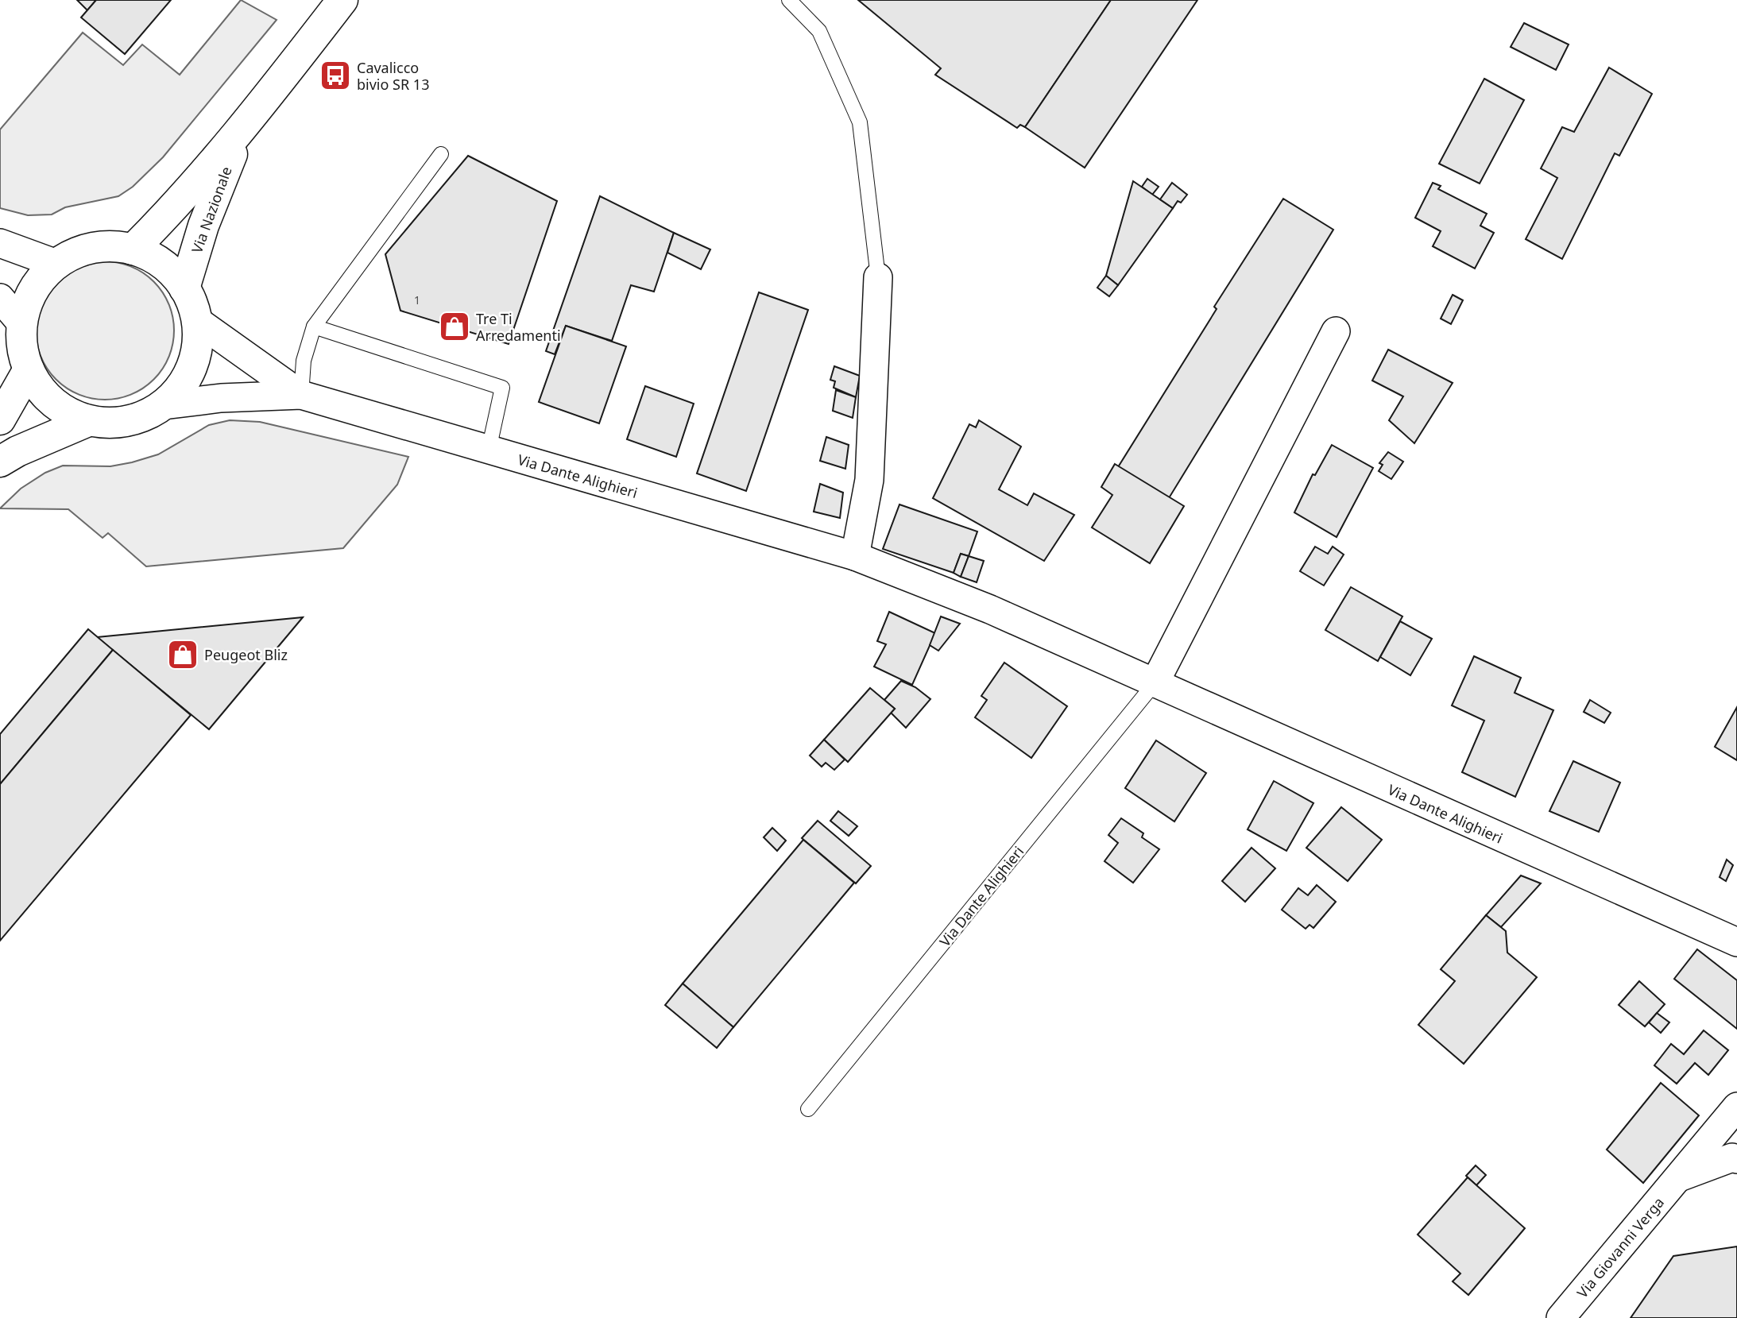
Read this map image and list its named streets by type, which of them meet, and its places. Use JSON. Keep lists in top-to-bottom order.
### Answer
{
  "streets": {
    "main road": ["Via Nazionale"],
    "street": ["Via Dante Alighieri", "Via Giovanni Verga"]
  },
  "crossings": [
    ["Via Nazionale", "Via Dante Alighieri"]
  ],
  "places": {
    "bus stop": ["Cavalicco bivio SR 13"],
    "shop": ["Tre Ti Arredamenti", "Peugeot Bliz"]
  },
  "house_numbers": ["1"]
}
